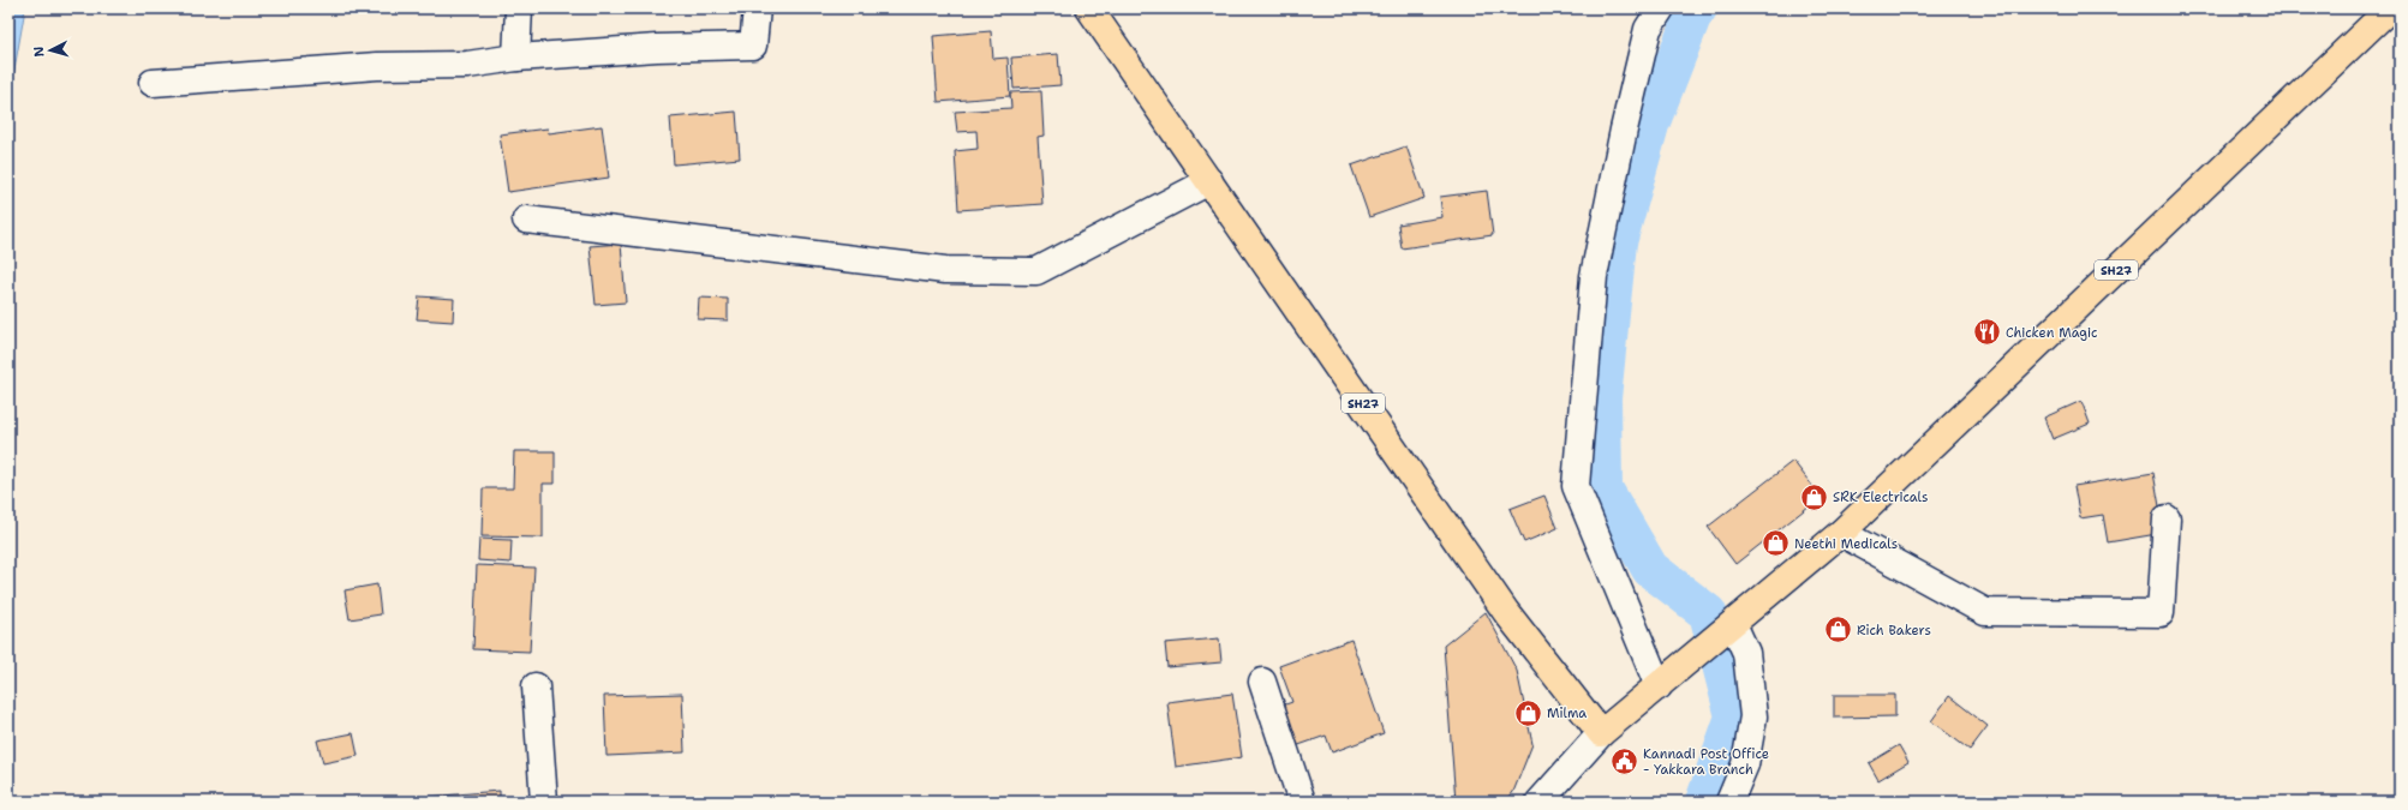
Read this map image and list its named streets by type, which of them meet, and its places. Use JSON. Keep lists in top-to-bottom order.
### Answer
{
  "streets": {
    "main road": ["SH27"]
  },
  "places": {
    "restaurant": ["Chicken Magic"],
    "shop": [
      "SRK Electricals",
      "Neethi Medicals",
      "Rich Bakers",
      "Milma"
    ],
    "public building": ["Kannadi Post Office - Yakkara Branch"]
  },
  "north": "left"
}
